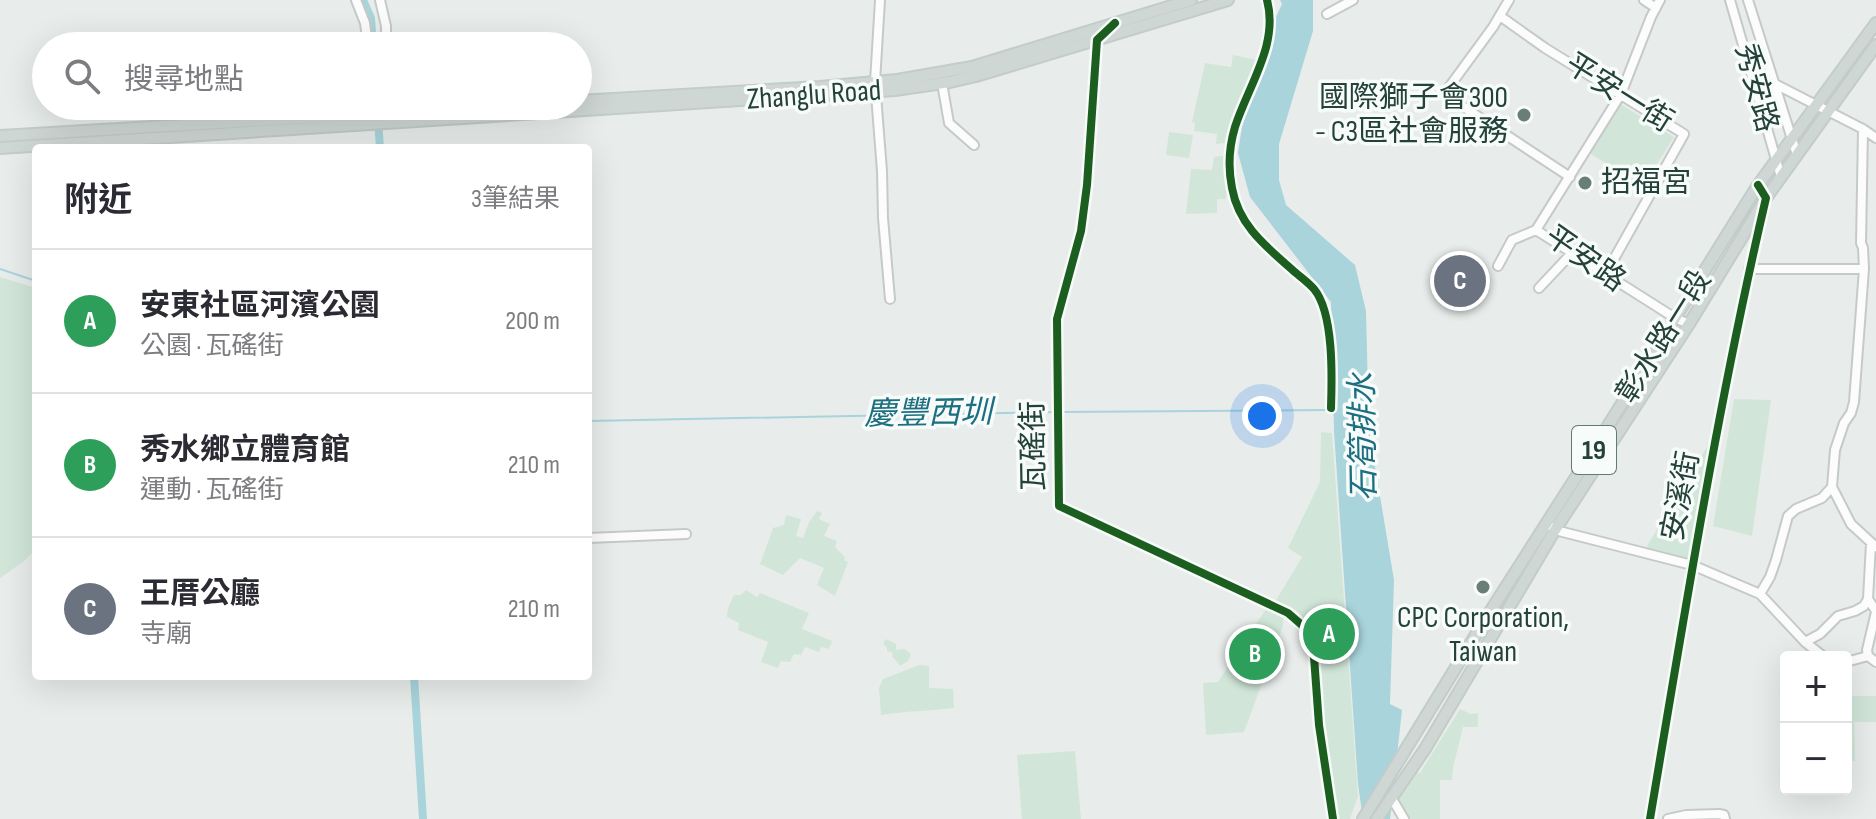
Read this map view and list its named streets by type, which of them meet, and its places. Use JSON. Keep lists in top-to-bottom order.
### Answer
{
  "streets": {
    "main road": ["Zhanglu Road", "彰水路一段", "19"],
    "street": [
      "秀安路",
      "平安一街",
      "平安路",
      "瓦磘街",
      "安溪街"
    ]
  },
  "crossings": [
    ["秀安路", "彰水路一段"],
    ["平安一街", "平安路"],
    ["Zhanglu Road", "瓦磘街"],
    ["平安路", "彰水路一段"],
    ["彰水路一段", "19"],
    ["彰水路一段", "安溪街"]
  ],
  "water": ["慶豐西圳", "石筍排水"],
  "places": ["國際獅子會300 - C3區社會服務", "招福宮", "CPC Corporation, Taiwan"],
  "page": {
    "search": "搜尋地點",
    "heading": ["附近", "3筆結果"],
    "list": [
      {
        "mark": "A",
        "name": "安東社區河濱公園",
        "note": "公園 · 瓦磘街",
        "value": "200 m"
      },
      {
        "mark": "B",
        "name": "秀水鄉立體育館",
        "note": "運動 · 瓦磘街",
        "value": "210 m"
      },
      {
        "mark": "C",
        "name": "王厝公廳",
        "note": "寺廟",
        "value": "210 m"
      }
    ],
    "pins": ["C", "A", "B"],
    "map_buttons": ["+", "−"]
  }
}
